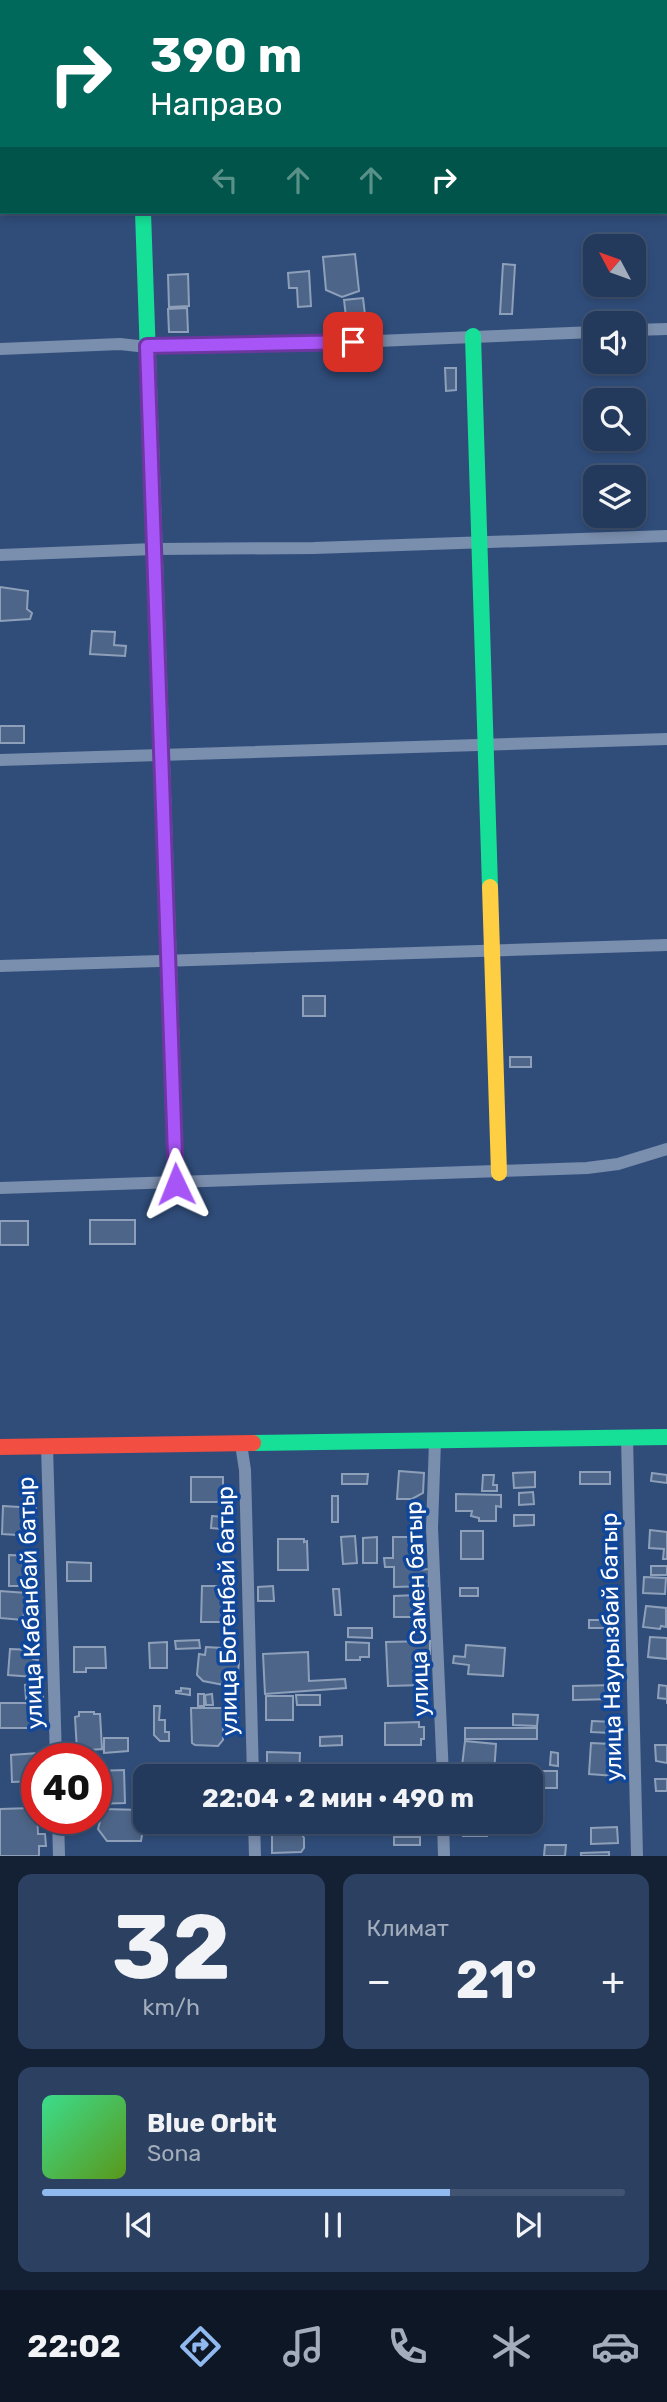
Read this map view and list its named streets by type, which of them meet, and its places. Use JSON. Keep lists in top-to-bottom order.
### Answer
{
  "streets": {
    "street": [
      "улица Кабанбай батыр",
      "улица Самен батыр",
      "улица Богенбай батыр",
      "улица Наурызбай батыр"
    ]
  },
  "north": "top left",
  "page": {
    "turn": ["390 m", "Направо"],
    "limit": "40",
    "trip": "22:04 · 2 мин · 490 m",
    "tile": [
      ["32", "km/h"],
      "Климат"
    ],
    "heat": ["−", "21°", "+"],
    "song": ["Blue Orbit", "Sona"],
    "tabs": "22:02"
  }
}
